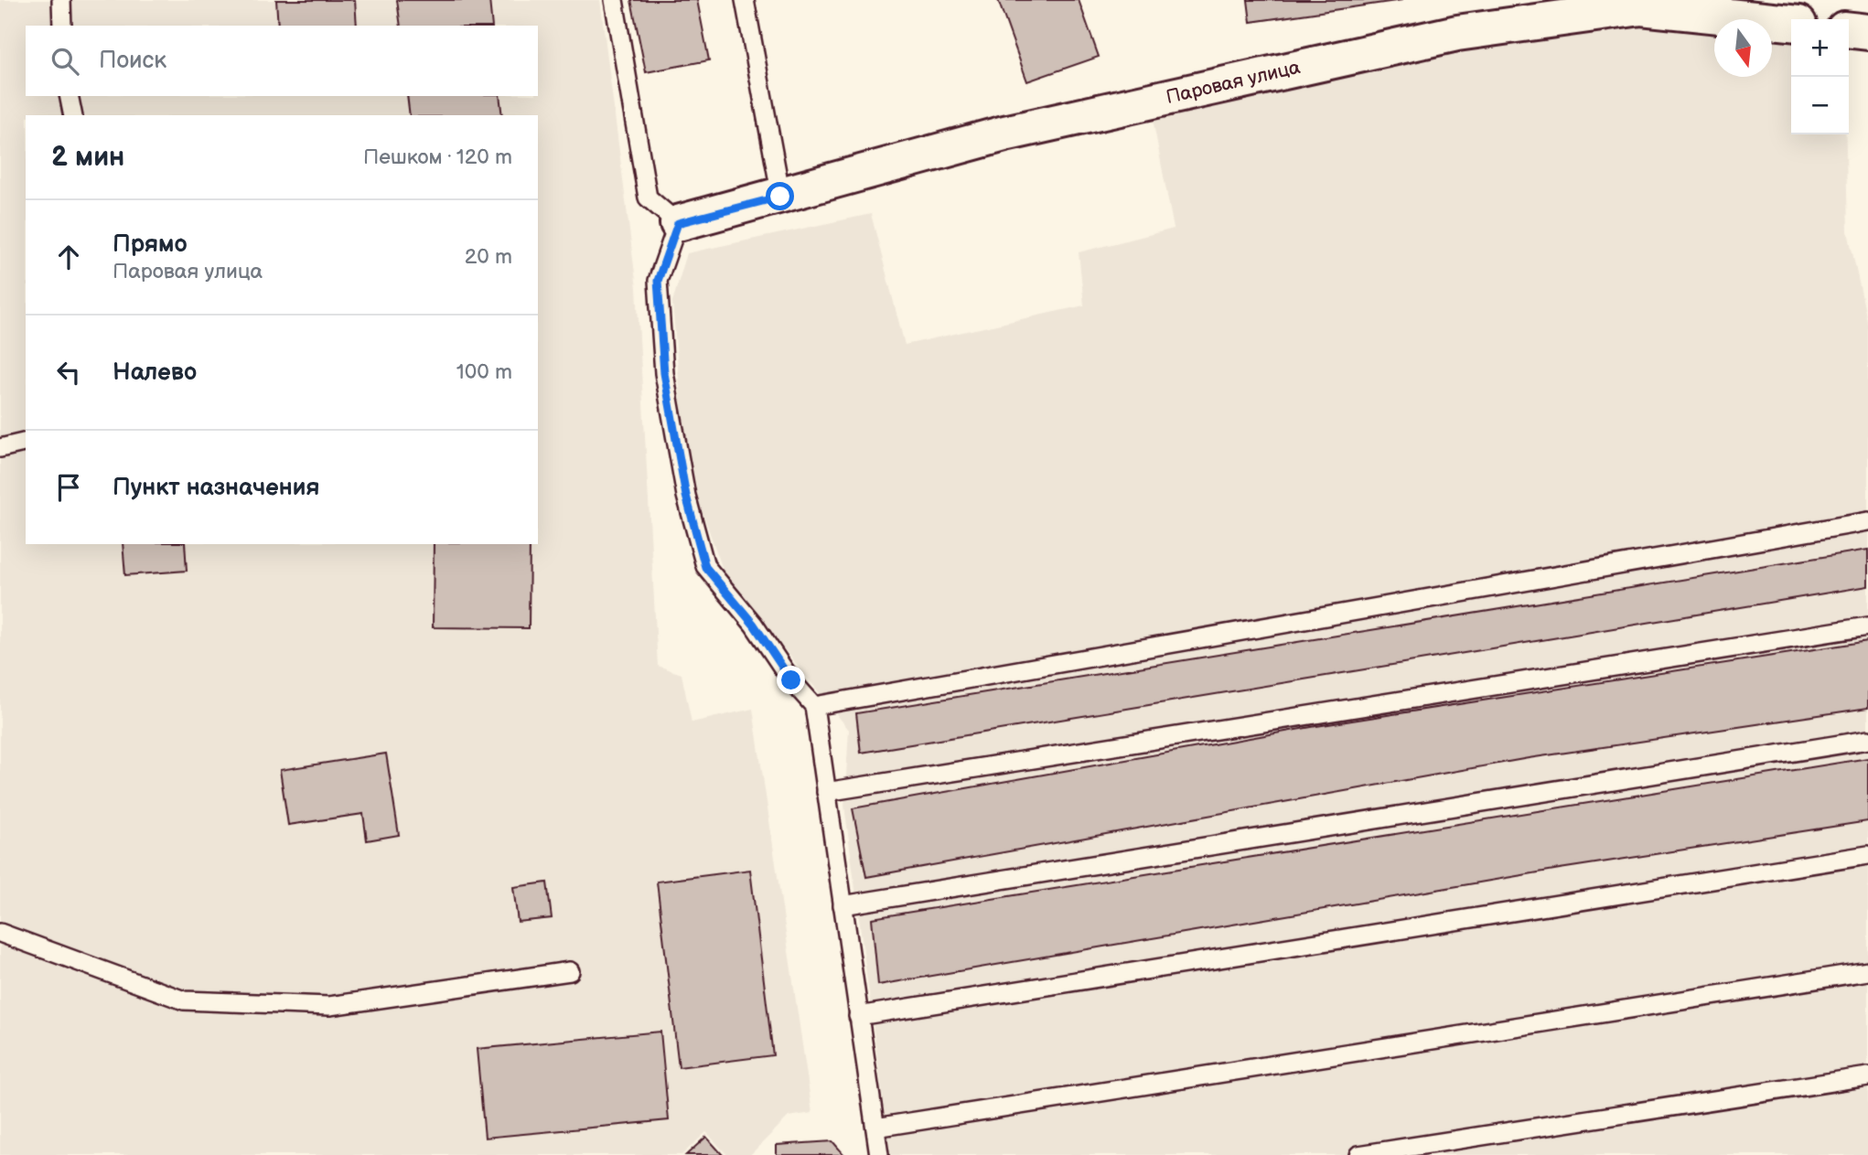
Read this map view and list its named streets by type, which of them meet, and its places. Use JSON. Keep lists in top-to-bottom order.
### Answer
{
  "streets": {
    "street": ["Паровая улица"]
  },
  "north": "bottom",
  "page": {
    "map_buttons": ["+", "−"],
    "search": "Поиск",
    "heading": ["2 мин", "Пешком · 120 m"],
    "list": [
      ["Прямо", "Паровая улица", "20 m"],
      ["Налево", "100 m"],
      "Пункт назначения"
    ]
  }
}
